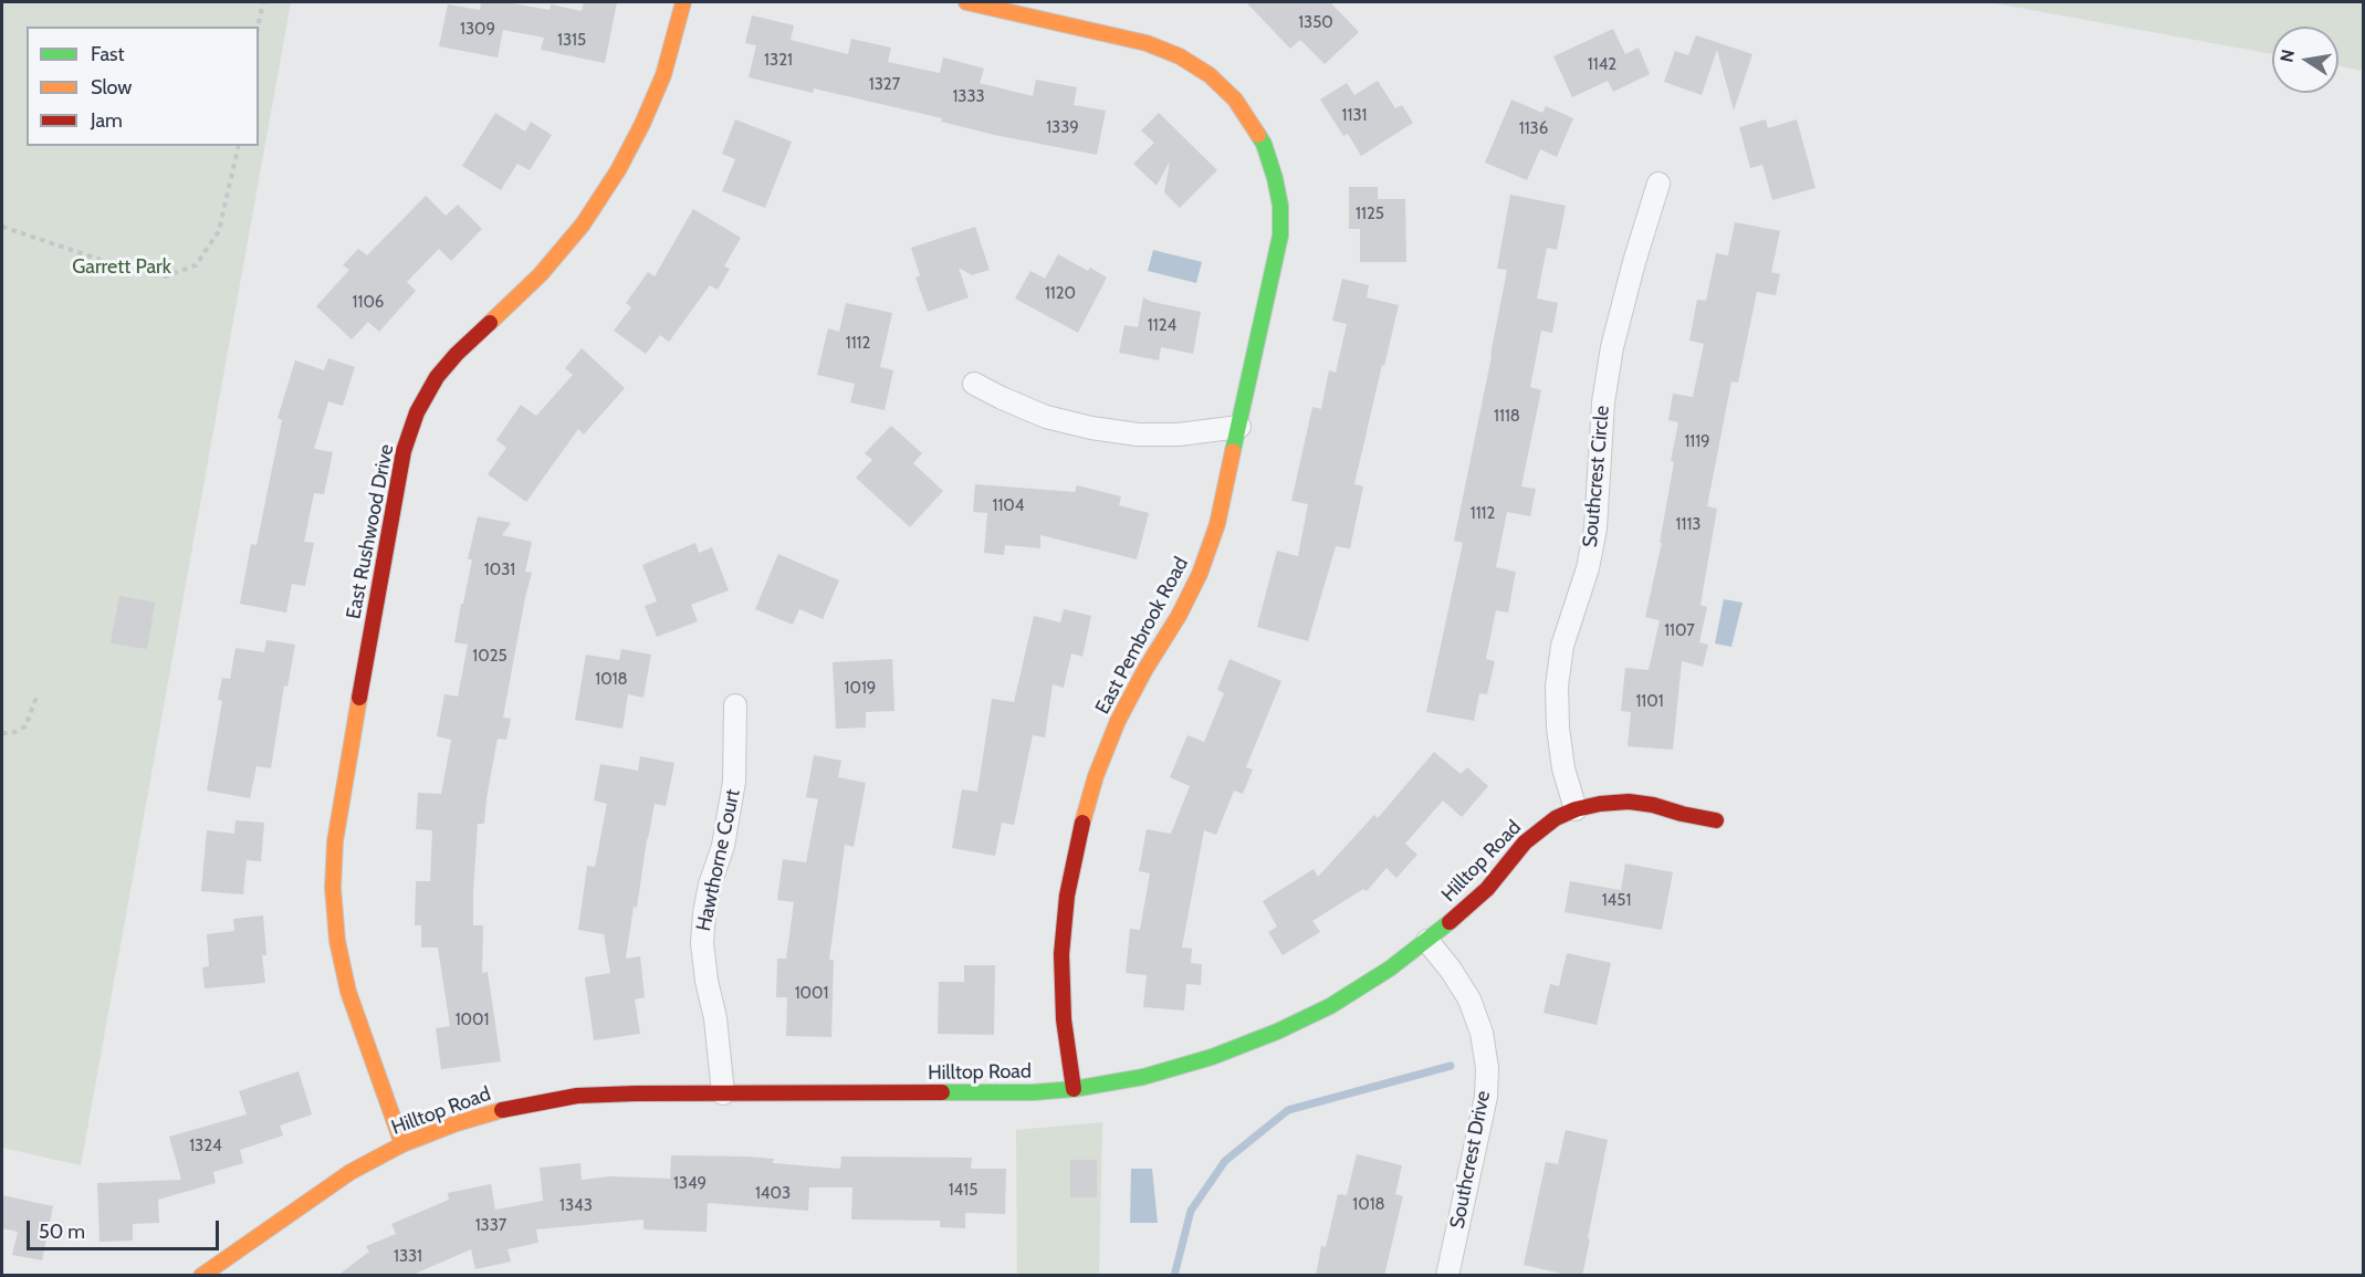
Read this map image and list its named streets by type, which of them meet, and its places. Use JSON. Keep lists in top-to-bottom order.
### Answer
{
  "streets": {
    "street": [
      "Southcrest Circle",
      "East Rushwood Drive",
      "East Pembrook Road",
      "Hawthorne Court",
      "Hilltop Road",
      "Southcrest Drive"
    ]
  },
  "crossings": [
    ["Southcrest Circle", "Hilltop Road"],
    ["East Rushwood Drive", "Hilltop Road"],
    ["East Pembrook Road", "Hilltop Road"],
    ["Hawthorne Court", "Hilltop Road"],
    ["Hilltop Road", "Southcrest Drive"]
  ],
  "parks": ["Garrett Park"],
  "house_numbers": [
    "1350",
    "1309",
    "1315",
    "1321",
    "1142",
    "1327",
    "1333",
    "1131",
    "1339",
    "1136",
    "1125",
    "1120",
    "1106",
    "1124",
    "1112",
    "1118",
    "1119",
    "1104",
    "1112",
    "1113",
    "1031",
    "1107",
    "1025",
    "1018",
    "1019",
    "1101",
    "1451",
    "1001",
    "1001",
    "1324",
    "1349",
    "1415",
    "1403",
    "1018",
    "1343",
    "1337",
    "1331"
  ],
  "legend": ["Fast", "Slow", "Jam"],
  "scale_bar": "50 m",
  "north": "left"
}
